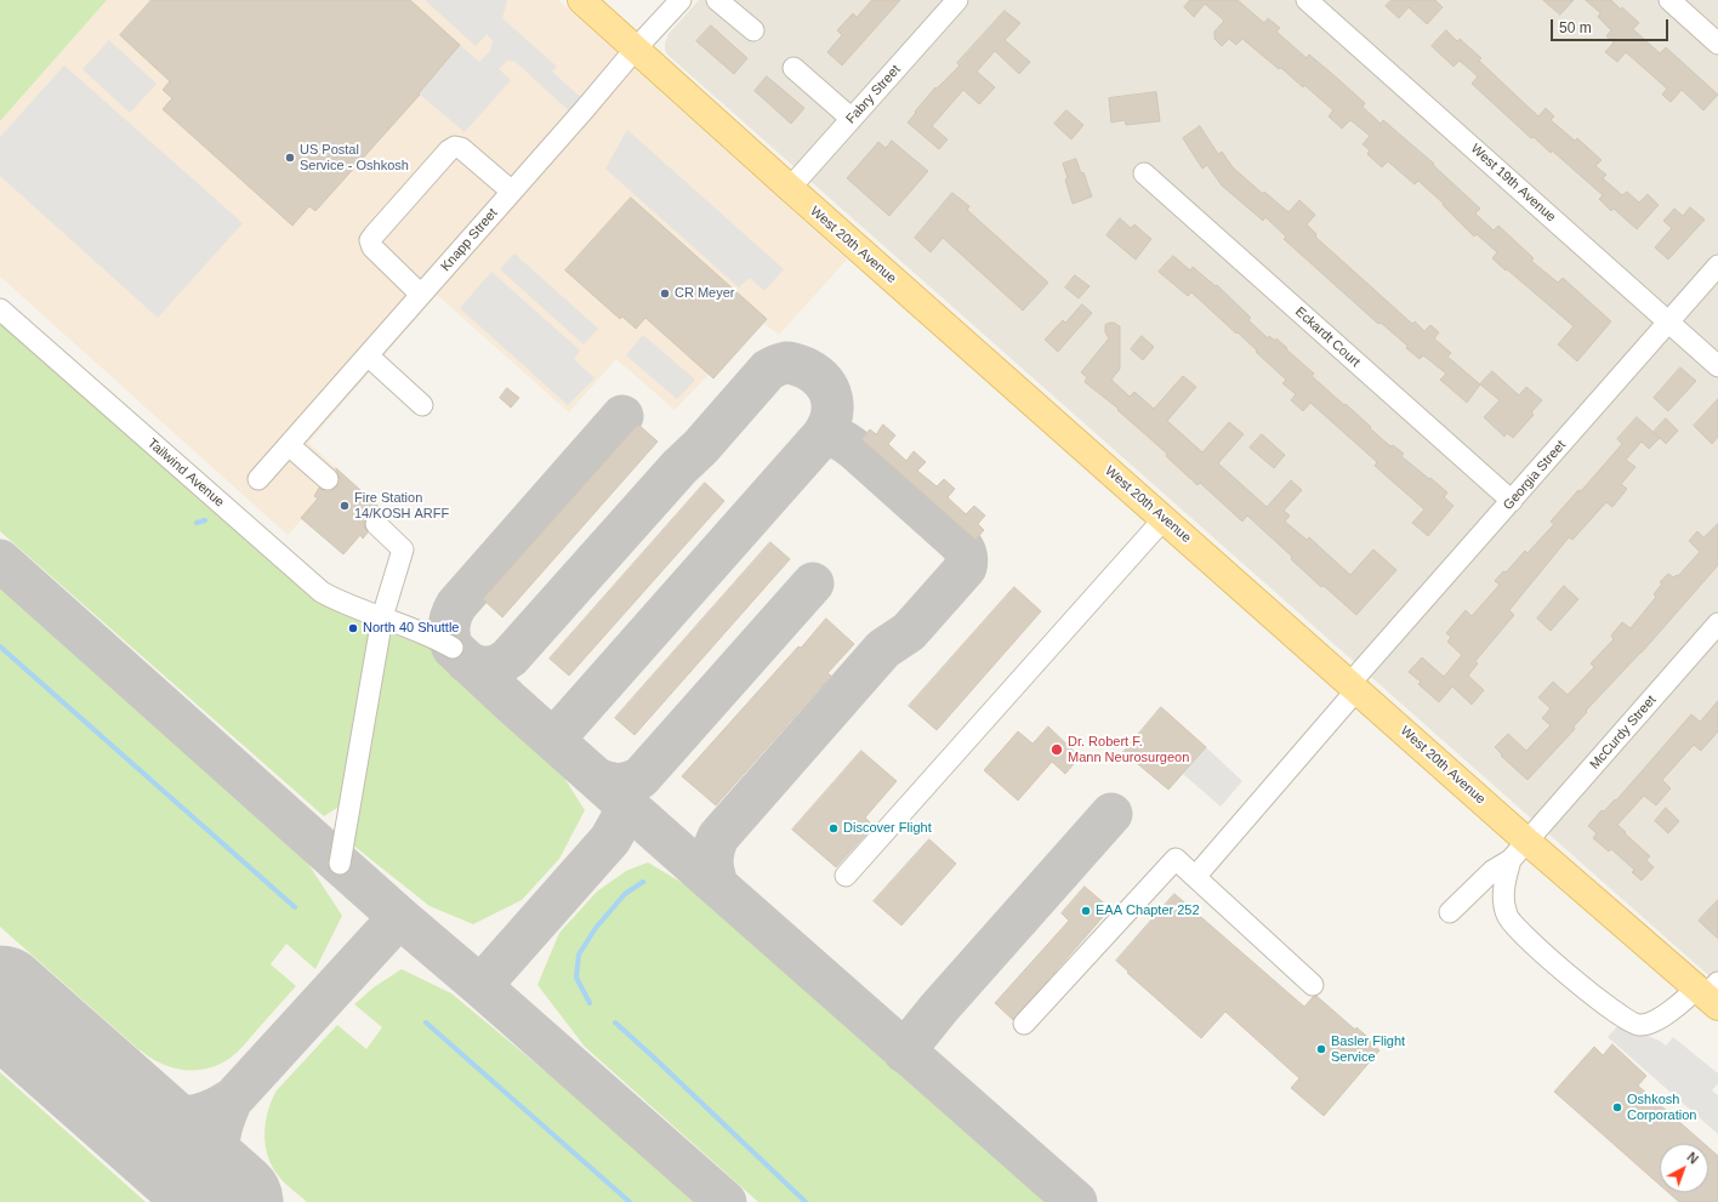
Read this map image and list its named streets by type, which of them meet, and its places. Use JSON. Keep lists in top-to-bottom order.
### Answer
{
  "streets": {
    "main road": ["West 20th Avenue"],
    "street": [
      "Fabry Street",
      "West 19th Avenue",
      "Knapp Street",
      "Eckardt Court",
      "Tailwind Avenue",
      "Georgia Street",
      "McCurdy Street"
    ]
  },
  "crossings": [
    ["Fabry Street", "West 20th Avenue"],
    ["West 19th Avenue", "Georgia Street"],
    ["Knapp Street", "West 20th Avenue"],
    ["West 20th Avenue", "Georgia Street"],
    ["West 20th Avenue", "McCurdy Street"],
    ["Eckardt Court", "Georgia Street"]
  ],
  "places": [
    "US Postal Service - Oshkosh",
    "CR Meyer",
    "Fire Station 14/KOSH ARFF",
    "North 40 Shuttle",
    "Dr. Robert F. Mann Neurosurgeon",
    "Discover Flight",
    "EAA Chapter 252",
    "Basler Flight Service",
    "Oshkosh Corporation"
  ],
  "scale_bar": "50 m",
  "north": "top right"
}
